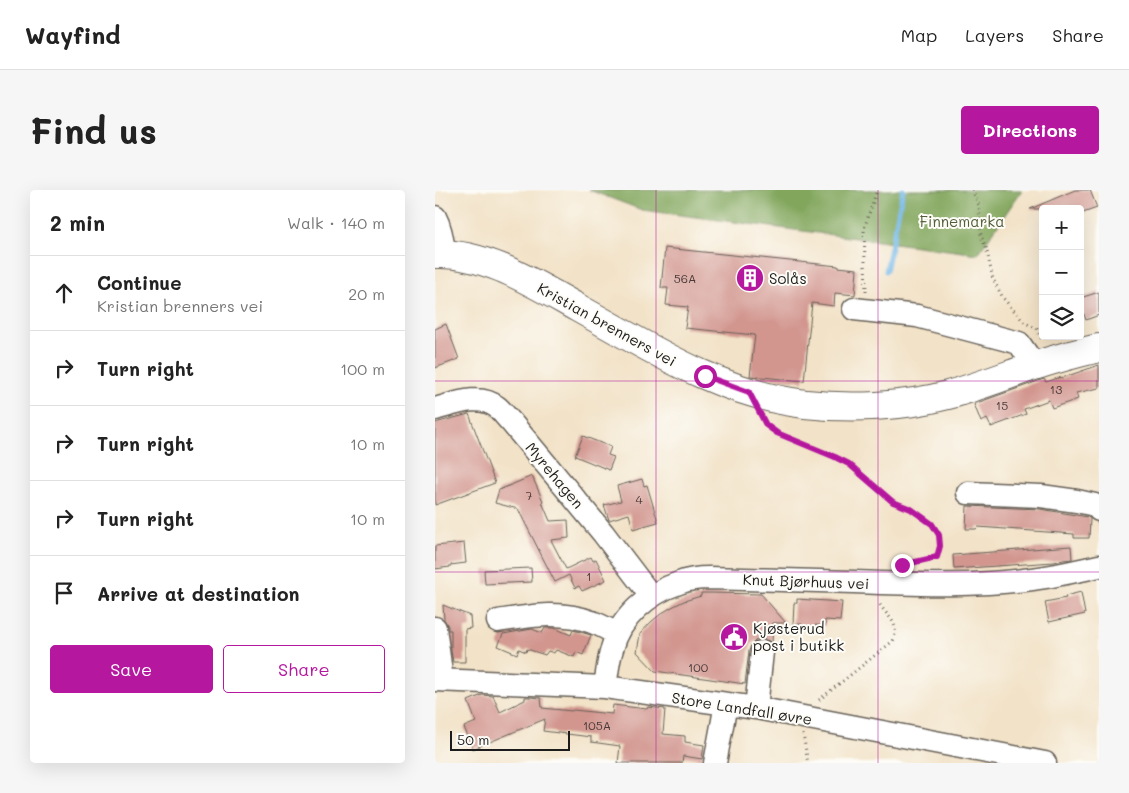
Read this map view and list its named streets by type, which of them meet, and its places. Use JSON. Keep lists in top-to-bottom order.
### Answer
{
  "streets": {
    "main road": ["Kristian brenners vei"],
    "street": ["Myrehagen", "Knut Bjørhuus vei", "Store Landfall øvre"]
  },
  "crossings": [
    ["Myrehagen", "Knut Bjørhuus vei"],
    ["Knut Bjørhuus vei", "Store Landfall øvre"]
  ],
  "parks": ["Finnemarka"],
  "places": {
    "building": ["Solås"],
    "public building": ["Kjøsterud post i butikk"]
  },
  "house_numbers": [
    "56A",
    "13",
    "15",
    "7",
    "4",
    "1",
    "100",
    "105A"
  ],
  "scale_bar": "50 m",
  "page": {
    "header": "Wayfind",
    "nav": ["Map", "Layers", "Share"],
    "buttons": [
      "Directions",
      ["Save", "Share"]
    ],
    "title": "Find us",
    "heading": ["2 min", "Walk · 140 m"],
    "map_buttons": ["+", "−"],
    "list": [
      ["Continue", "Kristian brenners vei", "20 m"],
      ["Turn right", "100 m"],
      ["Turn right", "10 m"],
      ["Turn right", "10 m"],
      "Arrive at destination"
    ],
    "scale": "50 m"
  }
}
